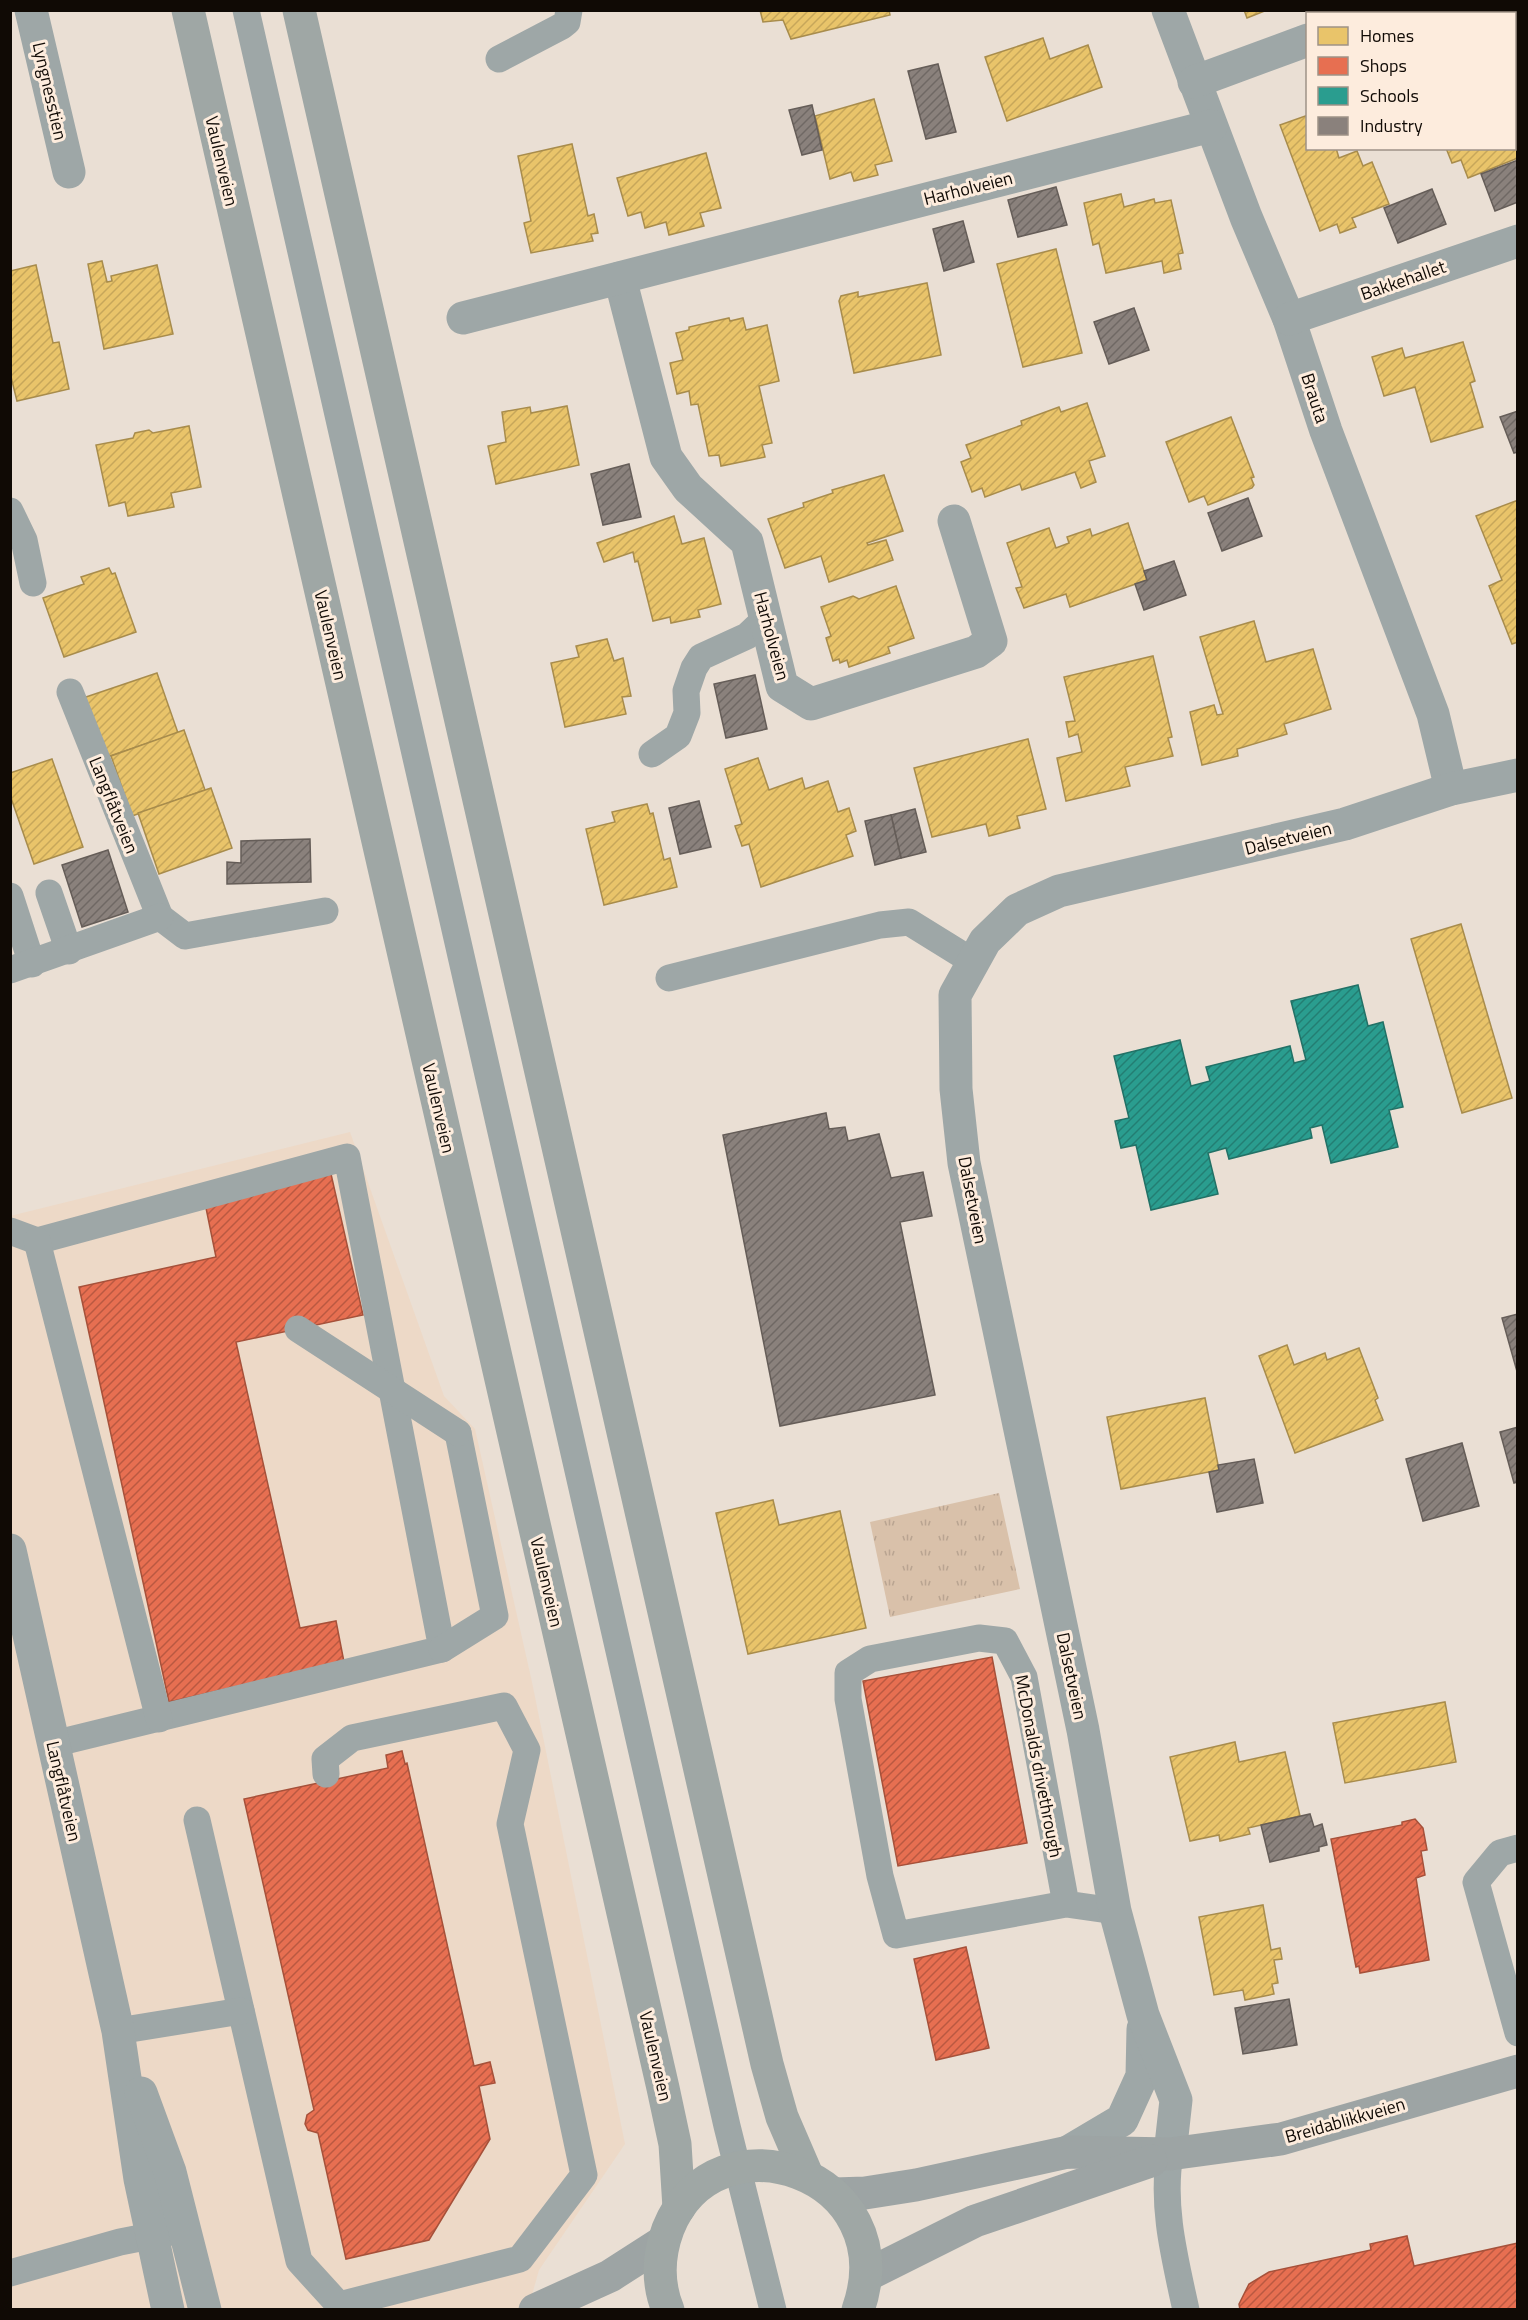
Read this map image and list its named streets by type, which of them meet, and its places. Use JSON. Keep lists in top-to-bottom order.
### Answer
{
  "streets": {
    "main road": ["Vaulenveien", "Breidablikkveien"],
    "street": [
      "Lyngnesstien",
      "Harholveien",
      "Bakkehallet",
      "Brauta",
      "Langflåtveien",
      "Dalsetveien"
    ],
    "lane": ["McDonalds drivethrough"]
  },
  "crossings": [
    ["Harholveien", "Brauta"],
    ["Bakkehallet", "Brauta"],
    ["Brauta", "Dalsetveien"],
    ["Dalsetveien", "Breidablikkveien"]
  ],
  "legend": [
    "Homes",
    "Shops",
    "Schools",
    "Industry"
  ]
}
